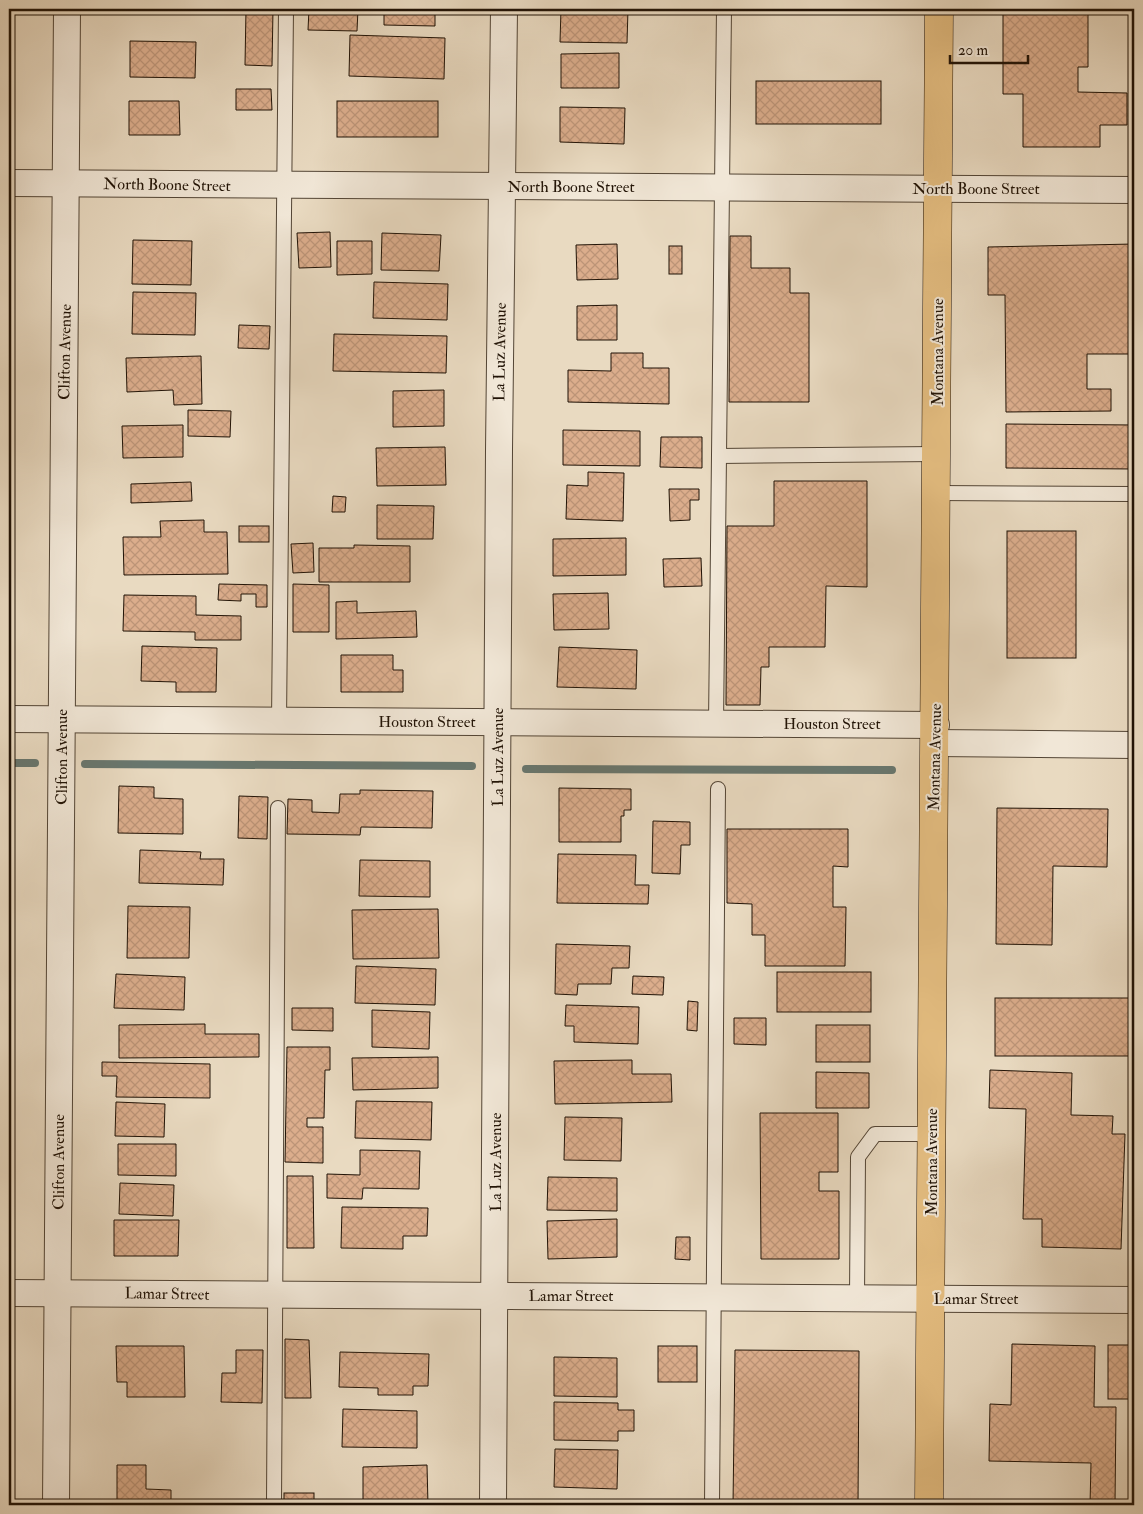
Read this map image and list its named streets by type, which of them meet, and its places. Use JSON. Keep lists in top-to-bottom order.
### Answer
{
  "streets": {
    "main road": ["Montana Avenue"],
    "street": [
      "North Boone Street",
      "Clifton Avenue",
      "La Luz Avenue",
      "Houston Street",
      "Lamar Street"
    ]
  },
  "crossings": [
    ["North Boone Street", "Clifton Avenue"],
    ["North Boone Street", "La Luz Avenue"],
    ["North Boone Street", "Montana Avenue"],
    ["Clifton Avenue", "Houston Street"],
    ["Clifton Avenue", "Lamar Street"],
    ["La Luz Avenue", "Houston Street"],
    ["La Luz Avenue", "Lamar Street"],
    ["Montana Avenue", "Houston Street"],
    ["Montana Avenue", "Lamar Street"]
  ],
  "scale_bar": "20 m"
}
